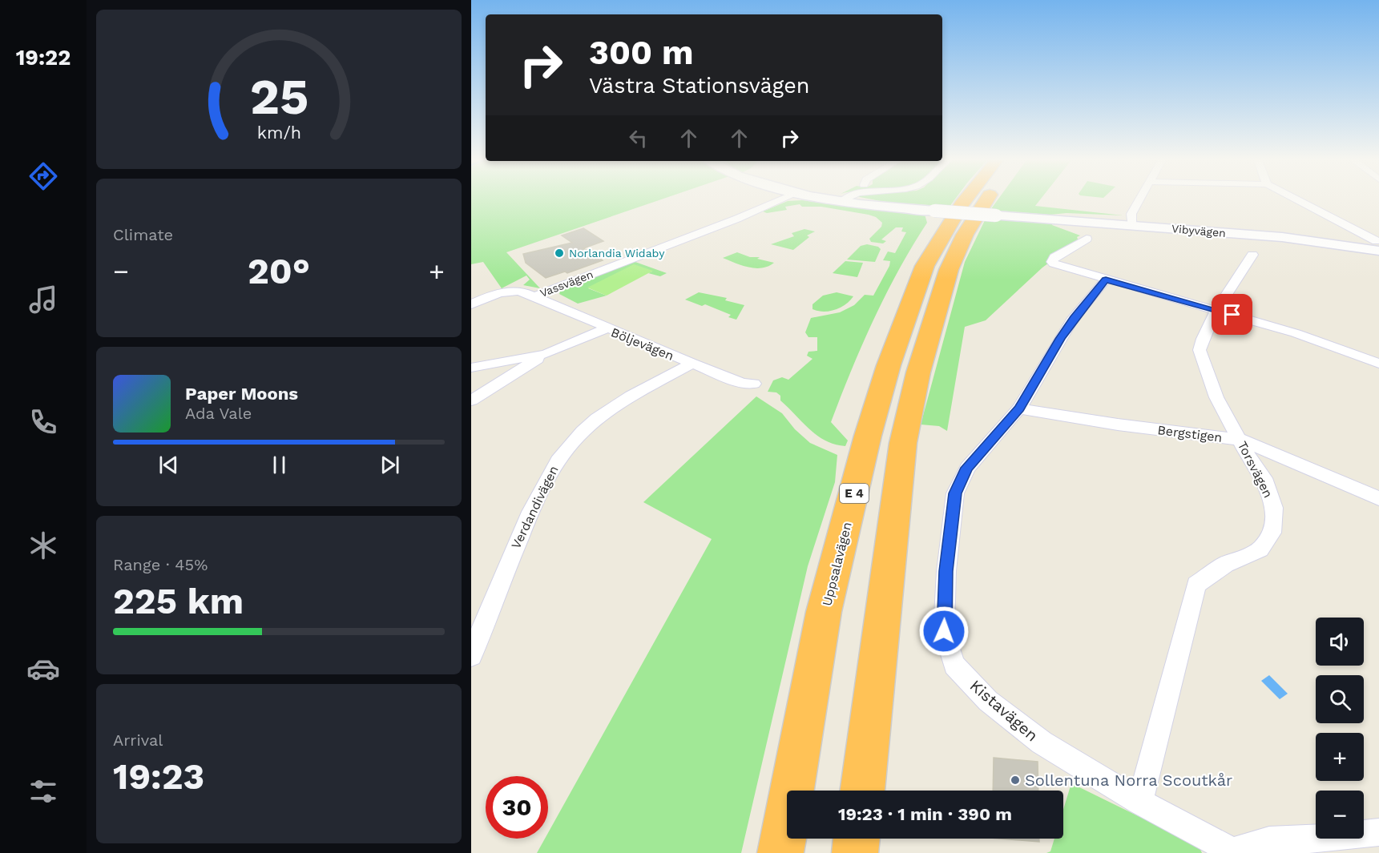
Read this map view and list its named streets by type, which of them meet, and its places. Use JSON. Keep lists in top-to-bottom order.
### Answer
{
  "streets": {
    "highway": ["E 4", "Uppsalavägen"],
    "street": [
      "Vibyvägen",
      "Vassvägen",
      "Böljevägen",
      "Bergstigen",
      "Torsvägen",
      "Verdandivägen",
      "Kistavägen"
    ]
  },
  "crossings": [
    ["Vassvägen", "Böljevägen"],
    ["Böljevägen", "Verdandivägen"],
    ["Bergstigen", "Torsvägen"],
    ["Bergstigen", "Kistavägen"],
    ["Torsvägen", "Kistavägen"]
  ],
  "places": ["Norlandia Widaby", "Sollentuna Norra Scoutkår"],
  "page": {
    "tabs": "19:22",
    "turn": ["300 m", "Västra Stationsvägen"],
    "tile": [
      "Climate",
      ["Range · 45%", "225 km"],
      ["Arrival", "19:23"]
    ],
    "heat": ["−", "20°", "+"],
    "song": ["Paper Moons", "Ada Vale"],
    "map_buttons": ["+", "−"],
    "limit": "30",
    "trip": "19:23 · 1 min · 390 m",
    "gauge": ["25", "km/h"]
  }
}
